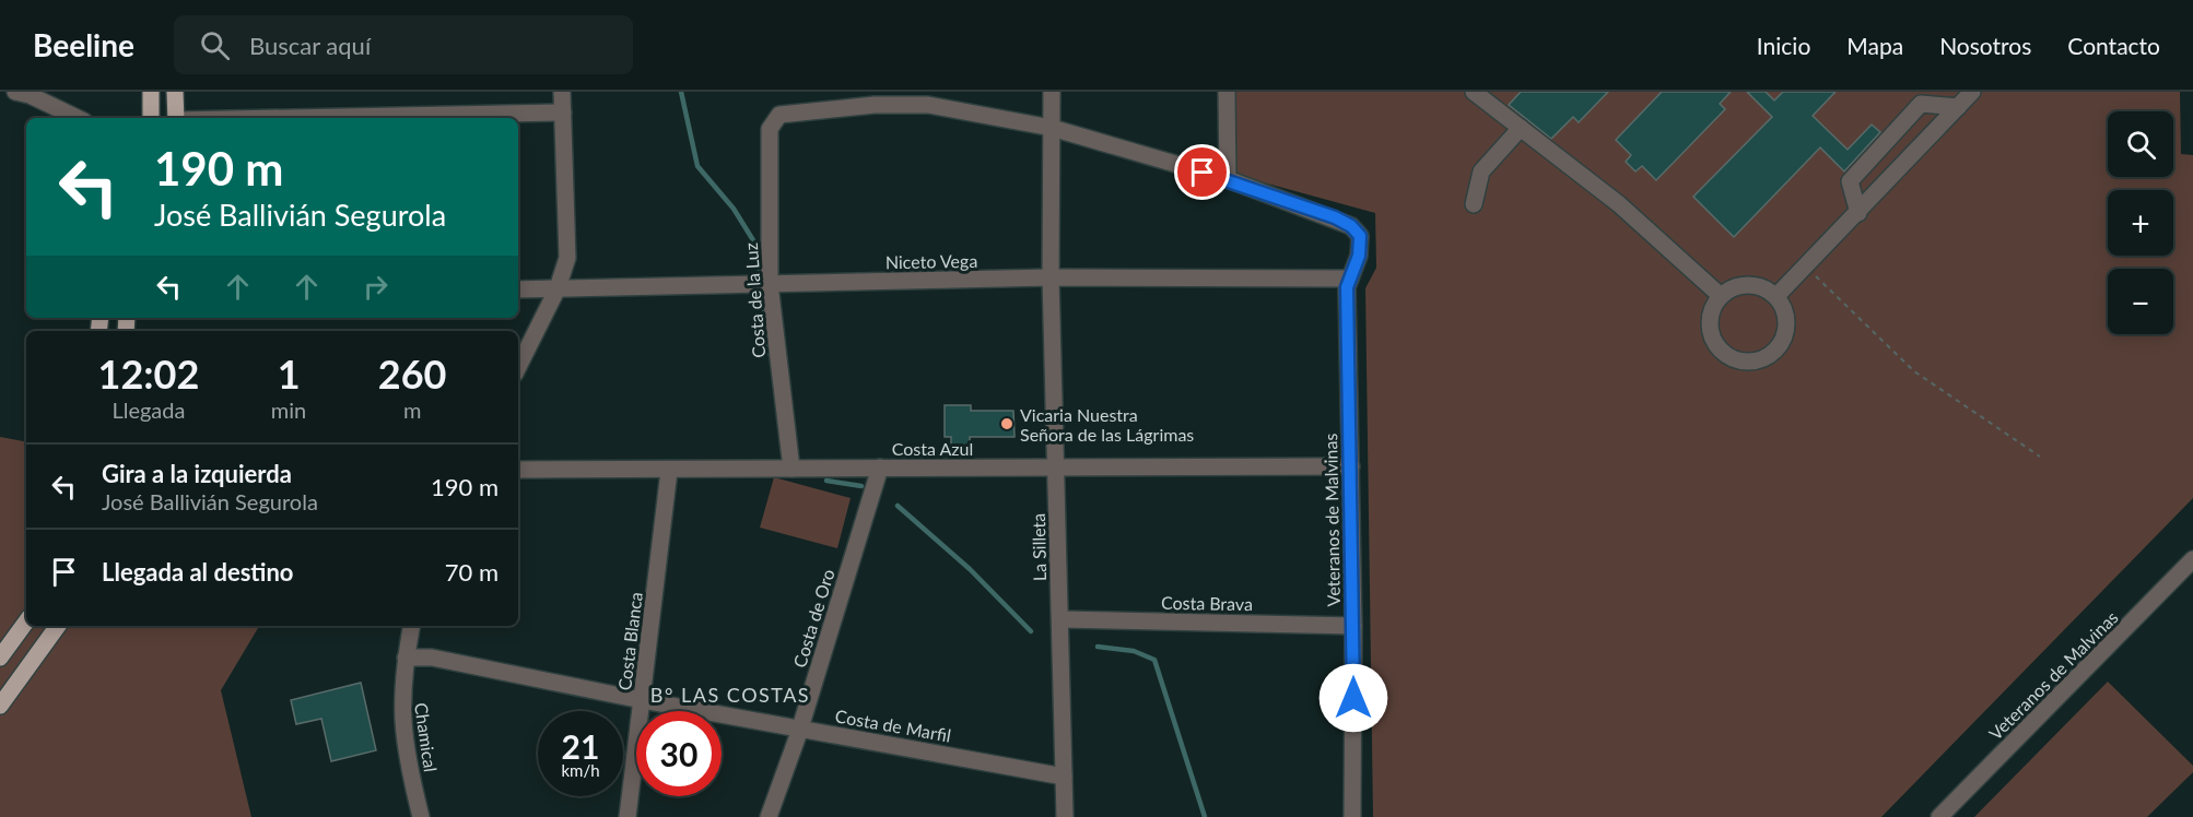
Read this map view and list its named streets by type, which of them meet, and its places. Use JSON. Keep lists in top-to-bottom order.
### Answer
{
  "streets": {
    "street": [
      "Niceto Vega",
      "Costa de la Luz",
      "Costa Azul",
      "Veteranos de Malvinas",
      "La Silleta",
      "Costa Brava",
      "Costa de Oro",
      "Costa Blanca",
      "Costa de Marfil",
      "Chamical"
    ]
  },
  "crossings": [
    ["Niceto Vega", "Costa de la Luz"],
    ["Niceto Vega", "Veteranos de Malvinas"],
    ["Niceto Vega", "La Silleta"],
    ["Costa de la Luz", "Costa Azul"],
    ["Costa Azul", "Veteranos de Malvinas"],
    ["Costa Azul", "La Silleta"],
    ["Costa Azul", "Costa de Oro"],
    ["Costa Azul", "Costa Blanca"],
    ["Veteranos de Malvinas", "Costa Brava"],
    ["La Silleta", "Costa Brava"],
    ["La Silleta", "Costa de Marfil"],
    ["Costa de Oro", "Costa de Marfil"],
    ["Costa Blanca", "Costa de Marfil"],
    ["Costa de Marfil", "Chamical"]
  ],
  "districts": ["B° LAS COSTAS"],
  "places": ["Vicaria Nuestra Señora de las Lágrimas"],
  "page": {
    "header": "Beeline",
    "search": "Buscar aquí",
    "nav": [
      "Inicio",
      "Mapa",
      "Nosotros",
      "Contacto"
    ],
    "map_buttons": ["+", "−"],
    "turn": ["190 m", "José Ballivián Segurola"],
    "eta": [
      "12:02",
      "Llegada",
      "1",
      "min",
      "260",
      "m"
    ],
    "list": [
      {
        "name": "Gira a la izquierda",
        "note": "José Ballivián Segurola",
        "value": "190 m"
      },
      {
        "name": "Llegada al destino",
        "value": "70 m"
      }
    ],
    "speed": "21 km/h",
    "limit": "30"
  }
}
